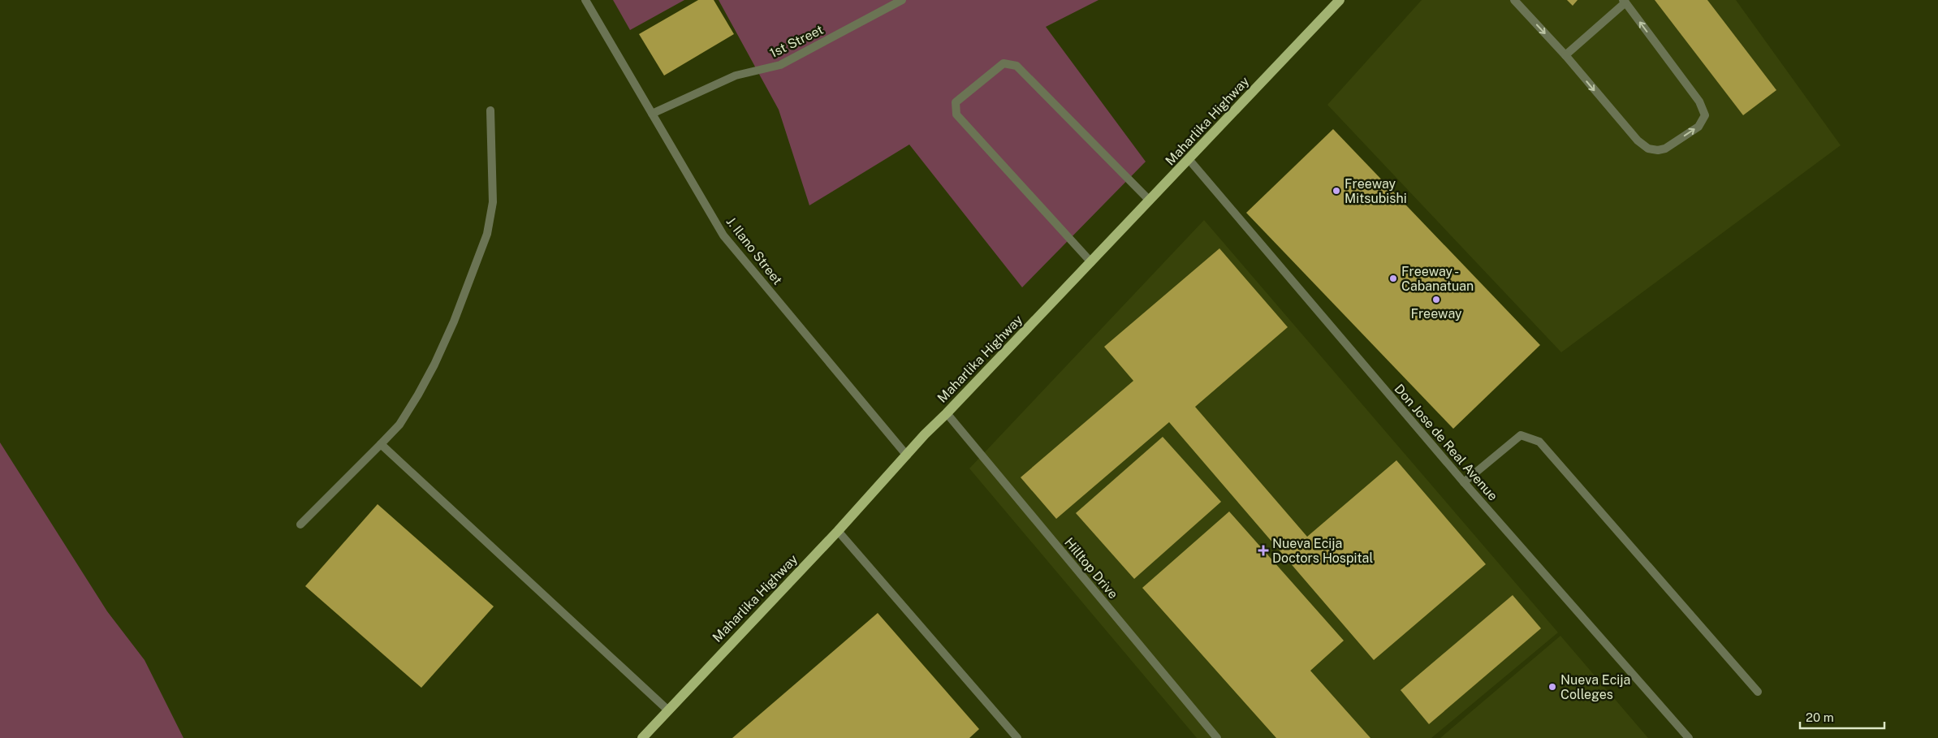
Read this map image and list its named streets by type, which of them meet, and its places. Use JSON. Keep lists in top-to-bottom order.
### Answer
{
  "streets": {
    "main road": ["Maharlika Highway"],
    "street": [
      "1st Street",
      "J. Ilano Street",
      "Don Jose de Real Avenue",
      "Hilltop Drive"
    ]
  },
  "crossings": [
    ["1st Street", "J. Ilano Street"],
    ["Maharlika Highway", "J. Ilano Street"],
    ["Maharlika Highway", "Don Jose de Real Avenue"],
    ["Maharlika Highway", "Hilltop Drive"]
  ],
  "places": {
    "other": [
      "Freeway Mitsubishi",
      "Freeway - Cabanatuan",
      "Freeway",
      "Nueva Ecija Colleges"
    ],
    "health": ["Nueva Ecija Doctors Hospital"]
  },
  "scale_bar": "20 m"
}
